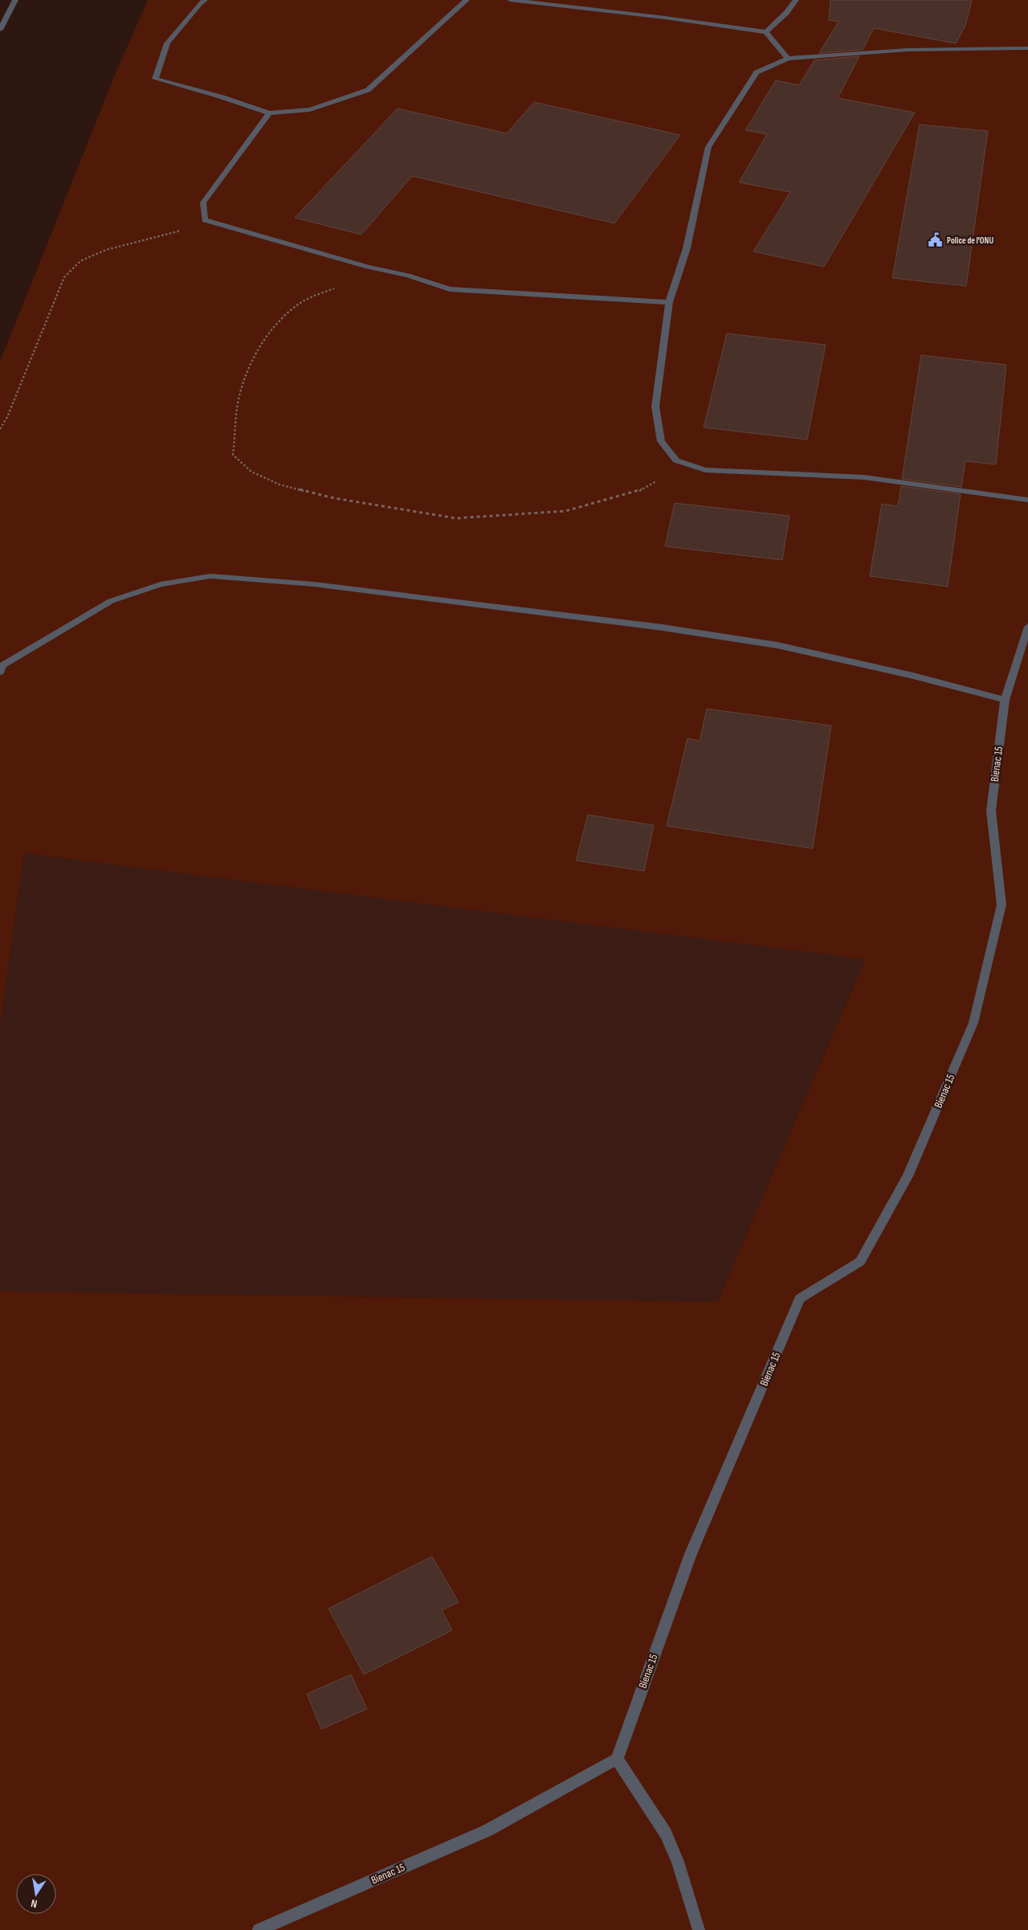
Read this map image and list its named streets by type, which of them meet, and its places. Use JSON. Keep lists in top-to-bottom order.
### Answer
{
  "streets": {
    "street": ["Bienac 15"]
  },
  "places": {
    "public building": ["Police de l'ONU"]
  },
  "north": "bottom"
}
